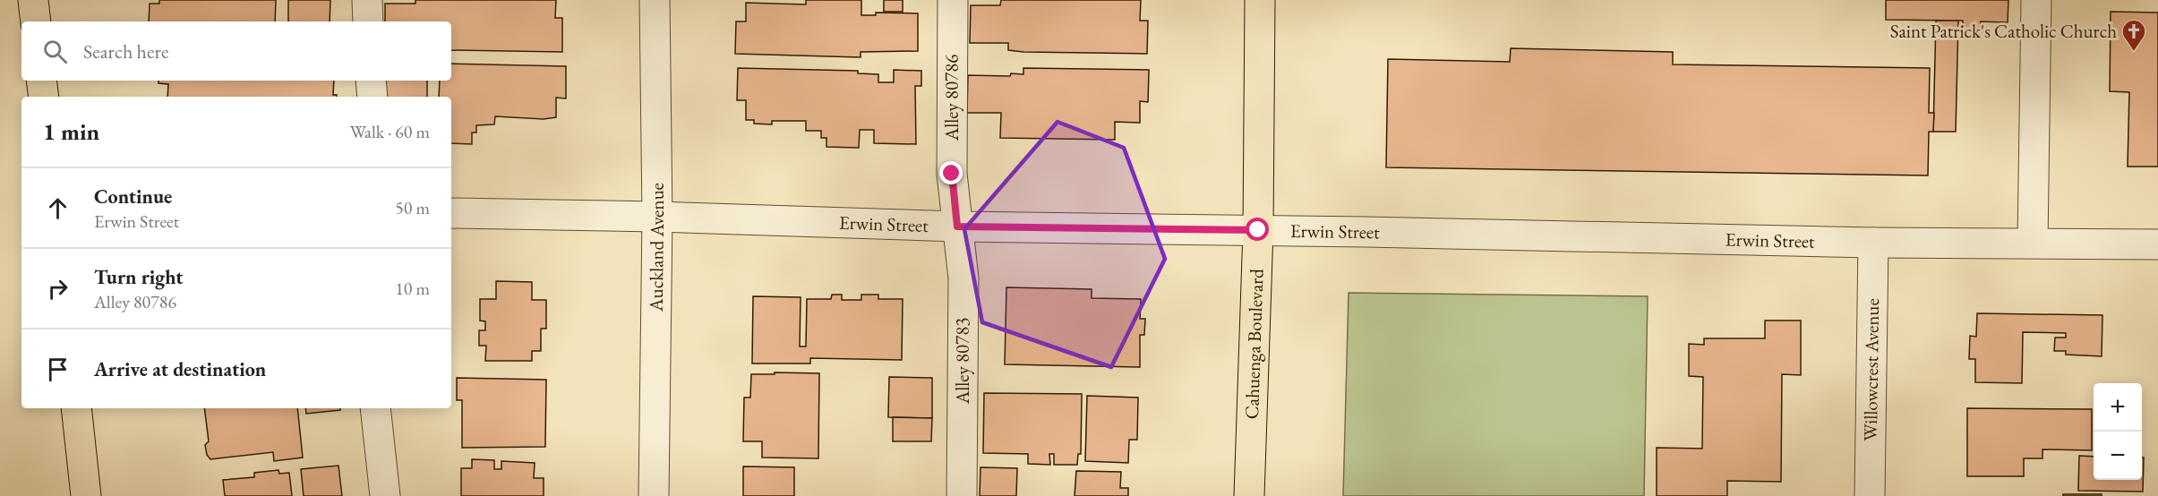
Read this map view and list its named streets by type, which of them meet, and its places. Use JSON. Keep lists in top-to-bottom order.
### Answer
{
  "streets": {
    "main road": ["Cahuenga Boulevard"],
    "street": [
      "Alley 80786",
      "Erwin Street",
      "Auckland Avenue",
      "Alley 80783",
      "Willowcrest Avenue"
    ]
  },
  "crossings": [
    ["Alley 80786", "Erwin Street"],
    ["Alley 80786", "Alley 80783"],
    ["Erwin Street", "Auckland Avenue"],
    ["Erwin Street", "Cahuenga Boulevard"],
    ["Erwin Street", "Alley 80783"],
    ["Erwin Street", "Willowcrest Avenue"]
  ],
  "places": {
    "church": ["Saint Patrick's Catholic Church"]
  },
  "page": {
    "search": "Search here",
    "heading": ["1 min", "Walk · 60 m"],
    "list": [
      ["Continue", "Erwin Street", "50 m"],
      ["Turn right", "Alley 80786", "10 m"],
      "Arrive at destination"
    ],
    "map_buttons": ["+", "−"]
  }
}
